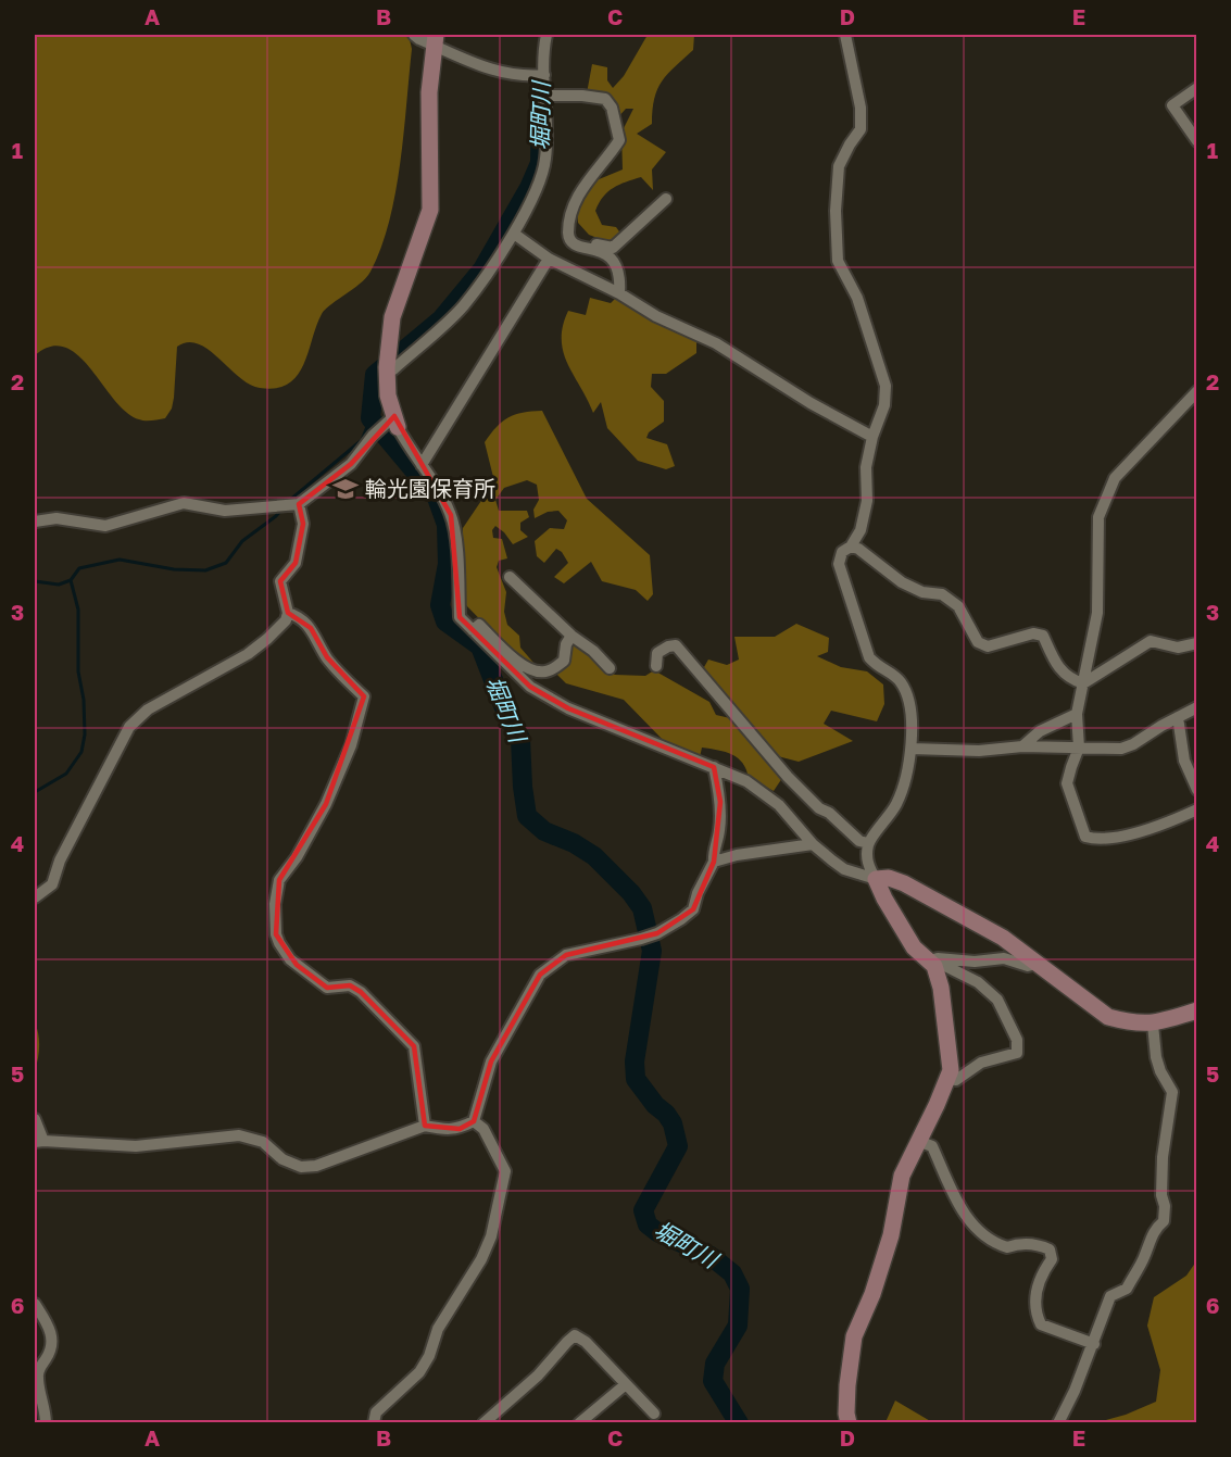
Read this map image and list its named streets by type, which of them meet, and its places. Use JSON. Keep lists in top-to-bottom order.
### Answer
{
  "water": ["堀町川"],
  "places": {
    "school or university": ["輪光園保育所"]
  },
  "grid": {
    "columns": [
      "A",
      "B",
      "C",
      "D",
      "E"
    ],
    "rows": [
      "1",
      "2",
      "3",
      "4",
      "5",
      "6"
    ]
  }
}
